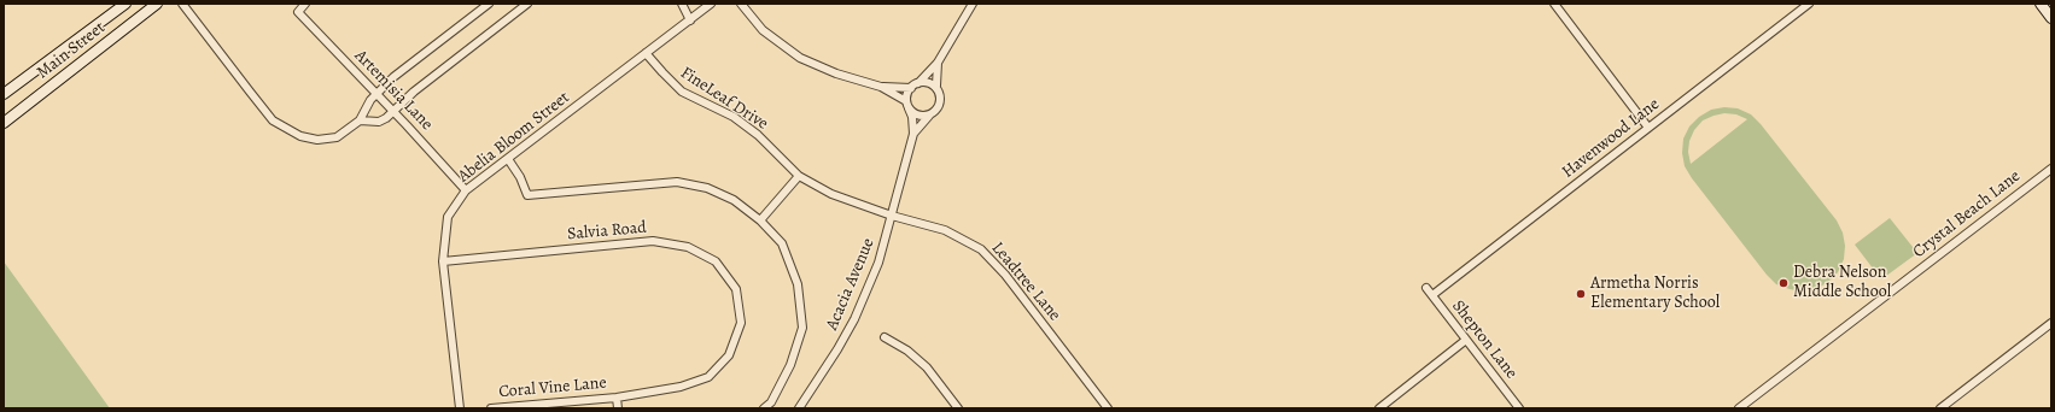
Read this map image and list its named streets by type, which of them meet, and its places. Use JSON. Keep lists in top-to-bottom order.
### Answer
{
  "streets": {
    "main road": ["Main Street"],
    "street": [
      "Artemisia Lane",
      "FineLeaf Drive",
      "Abelia Bloom Street",
      "Havenwood Lane",
      "Crystal Beach Lane",
      "Salvia Road",
      "Leadtree Lane",
      "Acacia Avenue",
      "Shepton Lane",
      "Coral Vine Lane"
    ]
  },
  "crossings": [
    ["Artemisia Lane", "Abelia Bloom Street"],
    ["FineLeaf Drive", "Abelia Bloom Street"],
    ["FineLeaf Drive", "Leadtree Lane"],
    ["FineLeaf Drive", "Acacia Avenue"],
    ["Abelia Bloom Street", "Salvia Road"],
    ["Havenwood Lane", "Shepton Lane"],
    ["Salvia Road", "Coral Vine Lane"],
    ["Leadtree Lane", "Acacia Avenue"]
  ],
  "places": ["Debra Nelson Middle School", "Armetha Norris Elementary School"]
}
